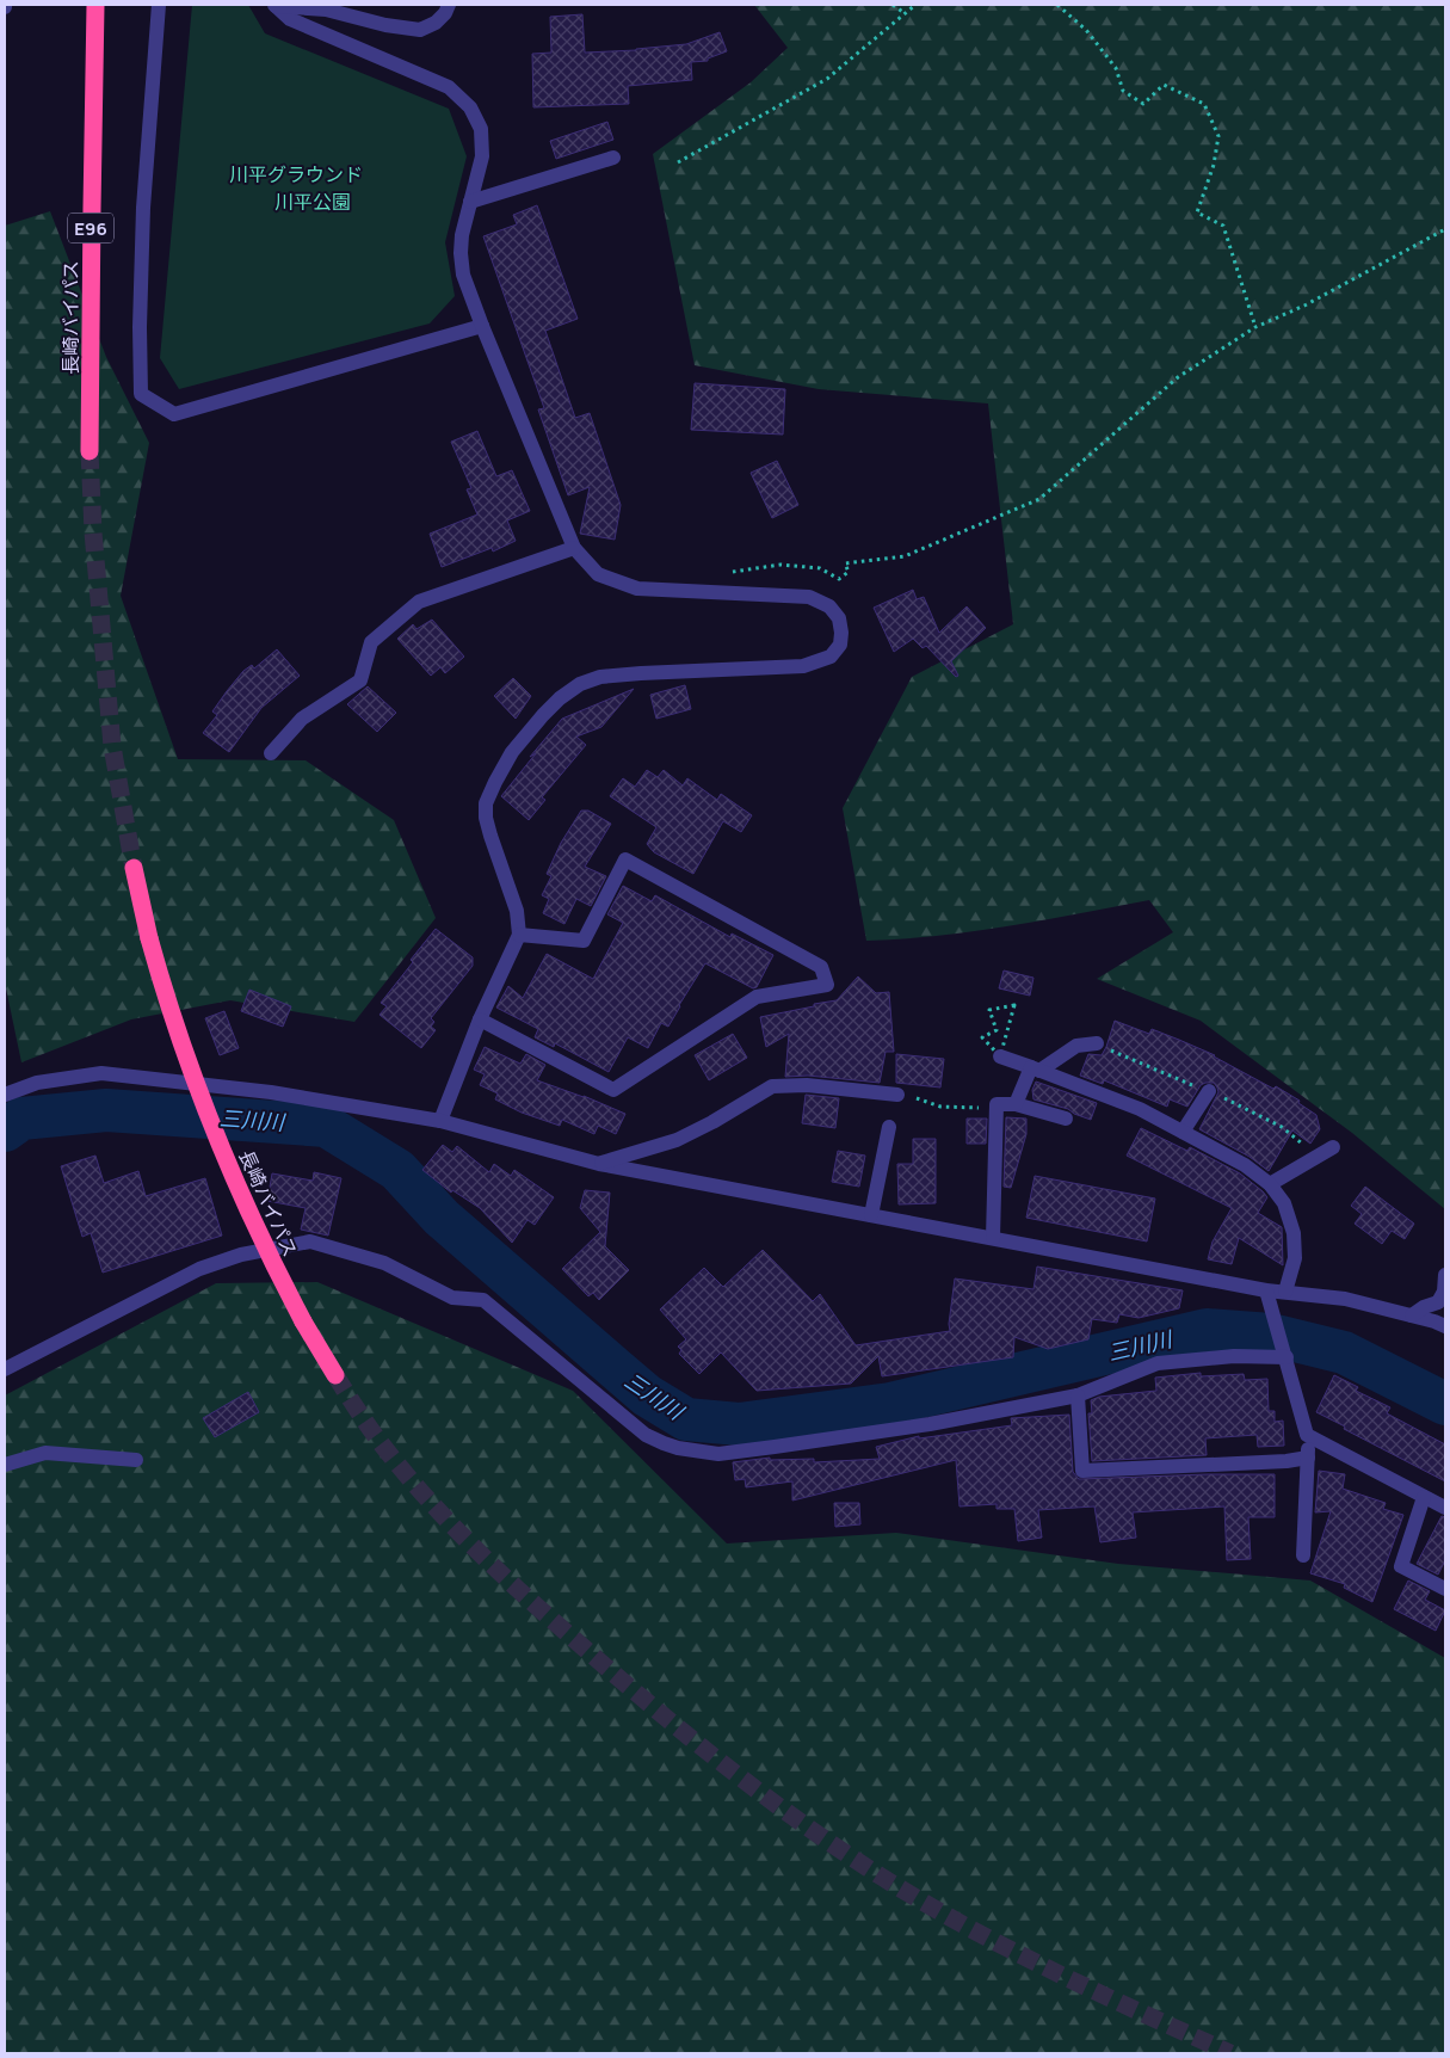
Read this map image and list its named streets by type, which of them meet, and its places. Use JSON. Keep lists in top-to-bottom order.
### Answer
{
  "streets": {
    "highway": ["E96", "長崎バイパス"]
  },
  "water": ["三川川"],
  "parks": ["川平グラウンド", "川平公園"]
}
